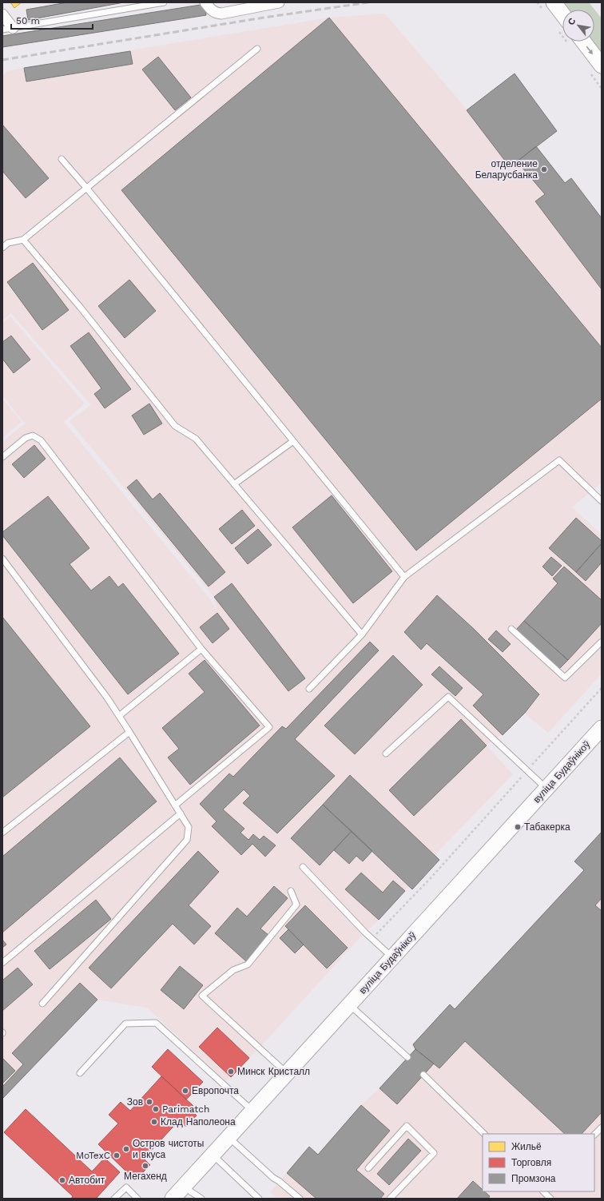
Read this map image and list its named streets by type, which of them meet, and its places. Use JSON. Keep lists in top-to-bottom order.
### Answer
{
  "streets": {
    "main road": ["вуліца Будаўнікоў"]
  },
  "places": [
    "отделение Беларусбанка",
    "Табакерка",
    "Минск Кристалл",
    "Европочта",
    "Зов",
    "Parimatch",
    "Клад Наполеона",
    "Остров чистоты и вкуса",
    "MoTexC",
    "Мегахенд",
    "Автобит"
  ],
  "legend": ["Жильё", "Торговля", "Промзона"],
  "scale_bar": "50 m",
  "north": "top left"
}
